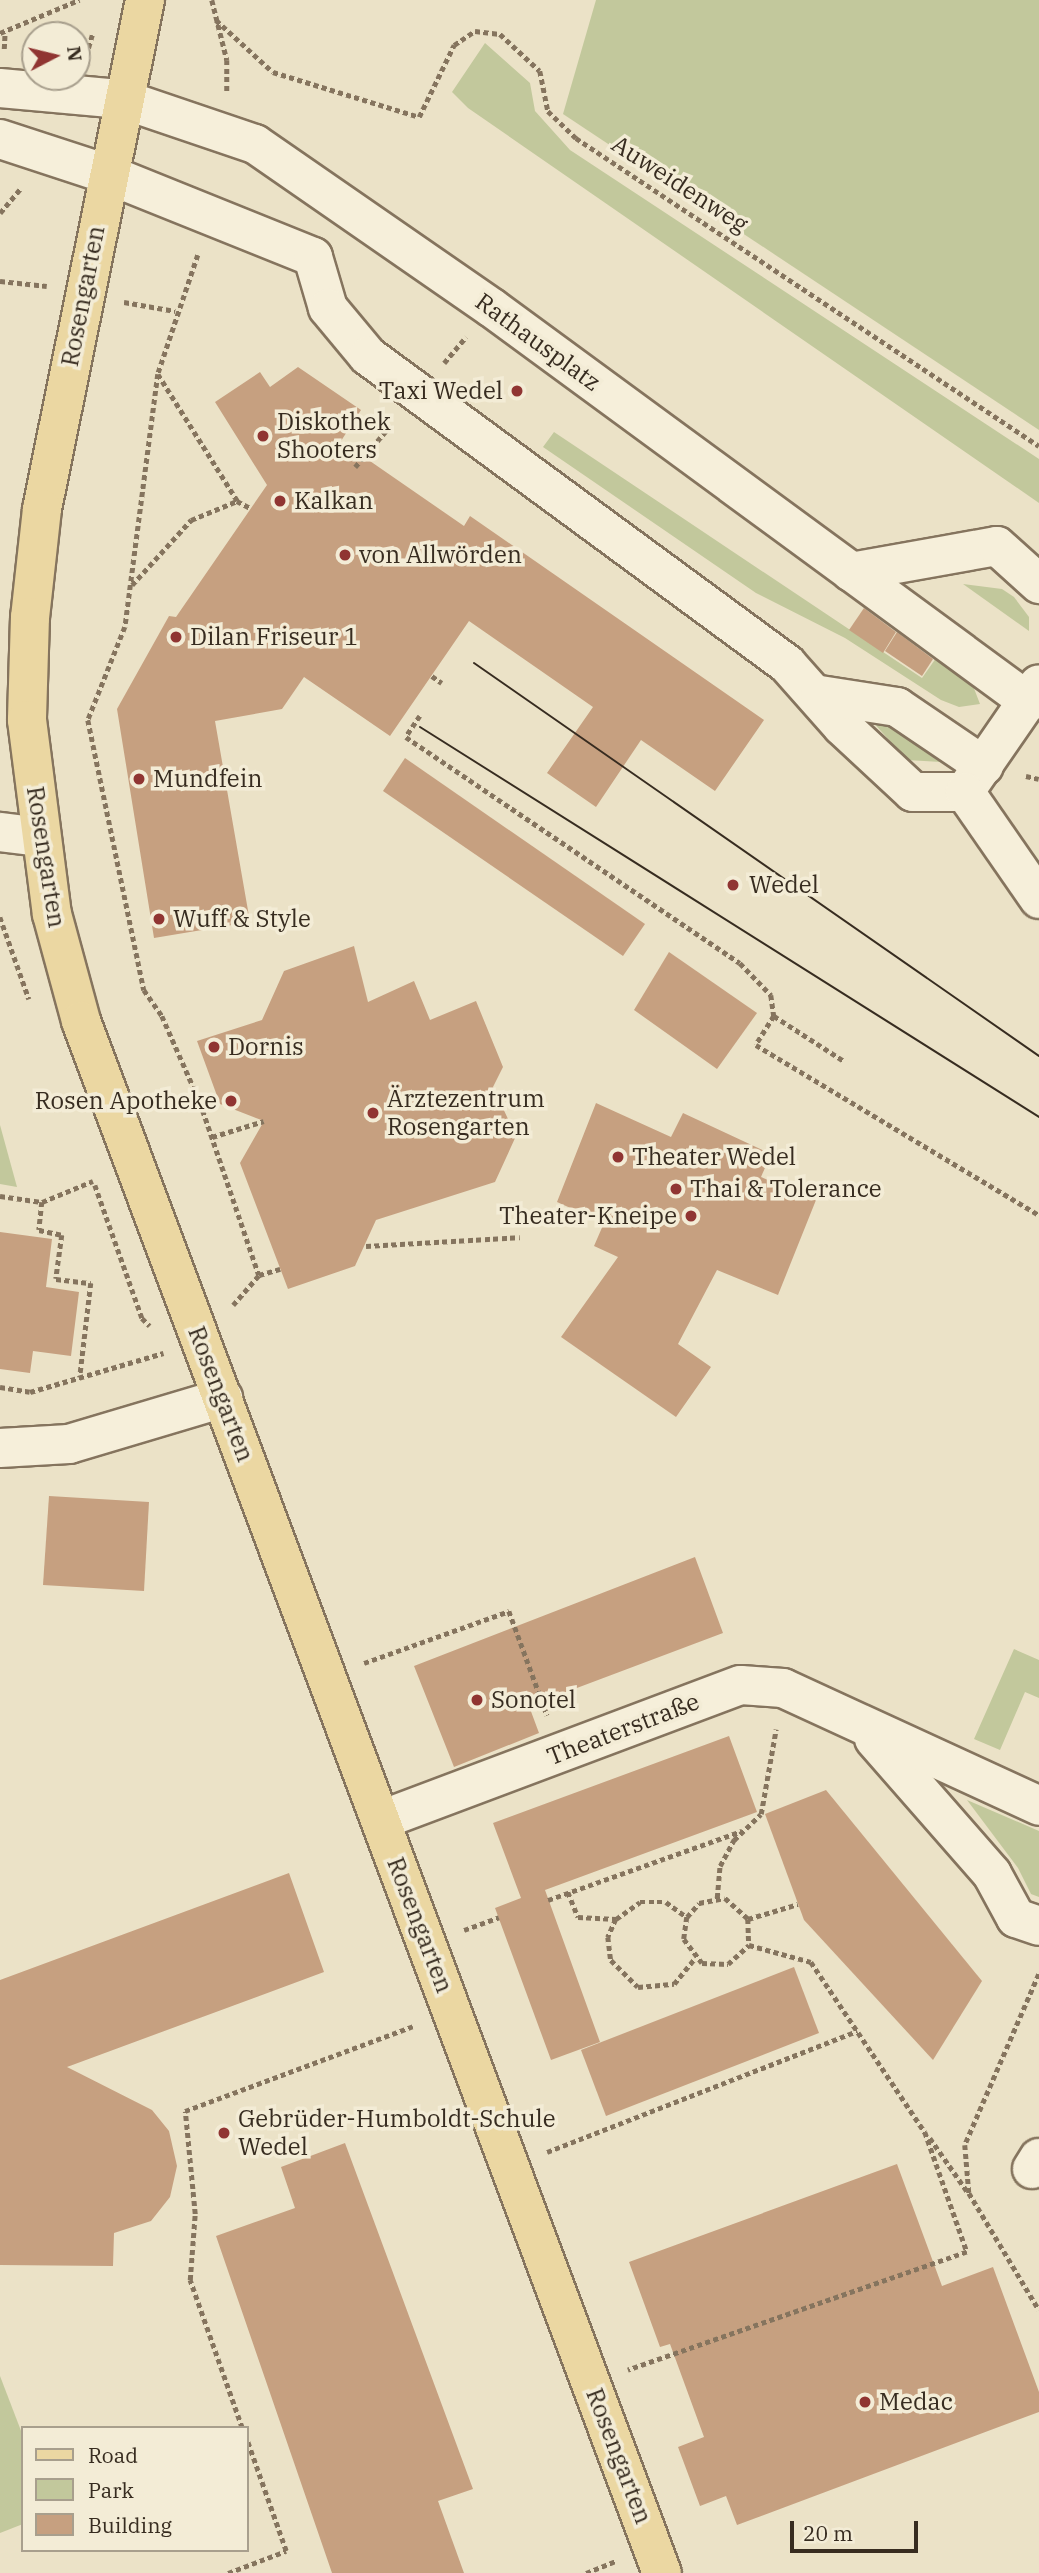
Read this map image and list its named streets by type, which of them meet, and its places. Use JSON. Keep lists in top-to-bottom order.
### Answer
{
  "streets": {
    "main road": ["Rosengarten"],
    "street": ["Rathausplatz", "Theaterstraße"],
    "path": ["Auweidenweg"]
  },
  "crossings": [
    ["Rosengarten", "Rathausplatz"],
    ["Rosengarten", "Theaterstraße"]
  ],
  "places": [
    "Taxi Wedel",
    "Diskothek Shooters",
    "Kalkan",
    "von Allwörden",
    "Dilan Friseur 1",
    "Mundfein",
    "Wedel",
    "Wuff & Style",
    "Dornis",
    "Rosen Apotheke",
    "Ärztezentrum Rosengarten",
    "Theater Wedel",
    "Thai & Tolerance",
    "Theater-Kneipe",
    "Sonotel",
    "Gebrüder-Humboldt-Schule Wedel",
    "Medac"
  ],
  "legend": ["Road", "Park", "Building"],
  "scale_bar": "20 m",
  "north": "right"
}
